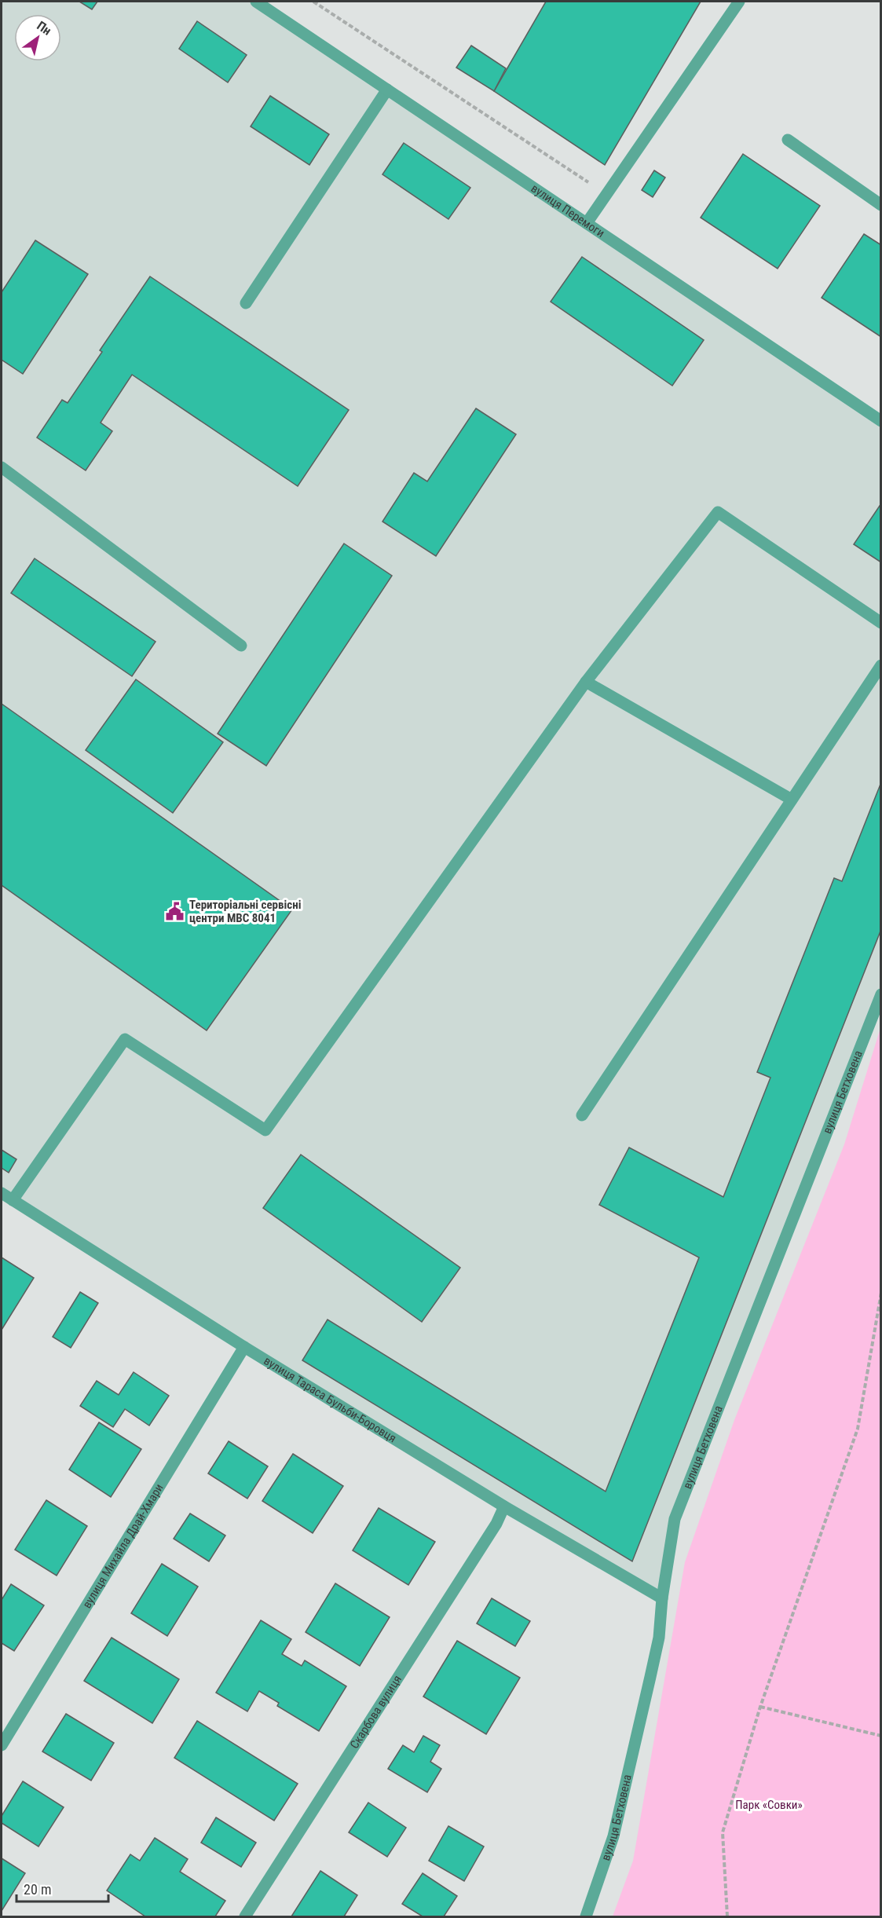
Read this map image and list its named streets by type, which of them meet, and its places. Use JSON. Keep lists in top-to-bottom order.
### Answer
{
  "streets": {
    "street": [
      "вулиця Перемоги",
      "вулиця Бетховена",
      "вулиця Тараса Бульби-Боровця",
      "вулиця Михайла Драй-Хмари",
      "Скарбова вулиця"
    ]
  },
  "crossings": [
    ["вулиця Бетховена", "вулиця Тараса Бульби-Боровця"],
    ["вулиця Тараса Бульби-Боровця", "вулиця Михайла Драй-Хмари"],
    ["вулиця Тараса Бульби-Боровця", "Скарбова вулиця"]
  ],
  "parks": ["Парк «Совки»"],
  "places": {
    "public building": ["Територіальні сервісні центри МВС 8041"]
  },
  "scale_bar": "20 m",
  "north": "top right"
}
